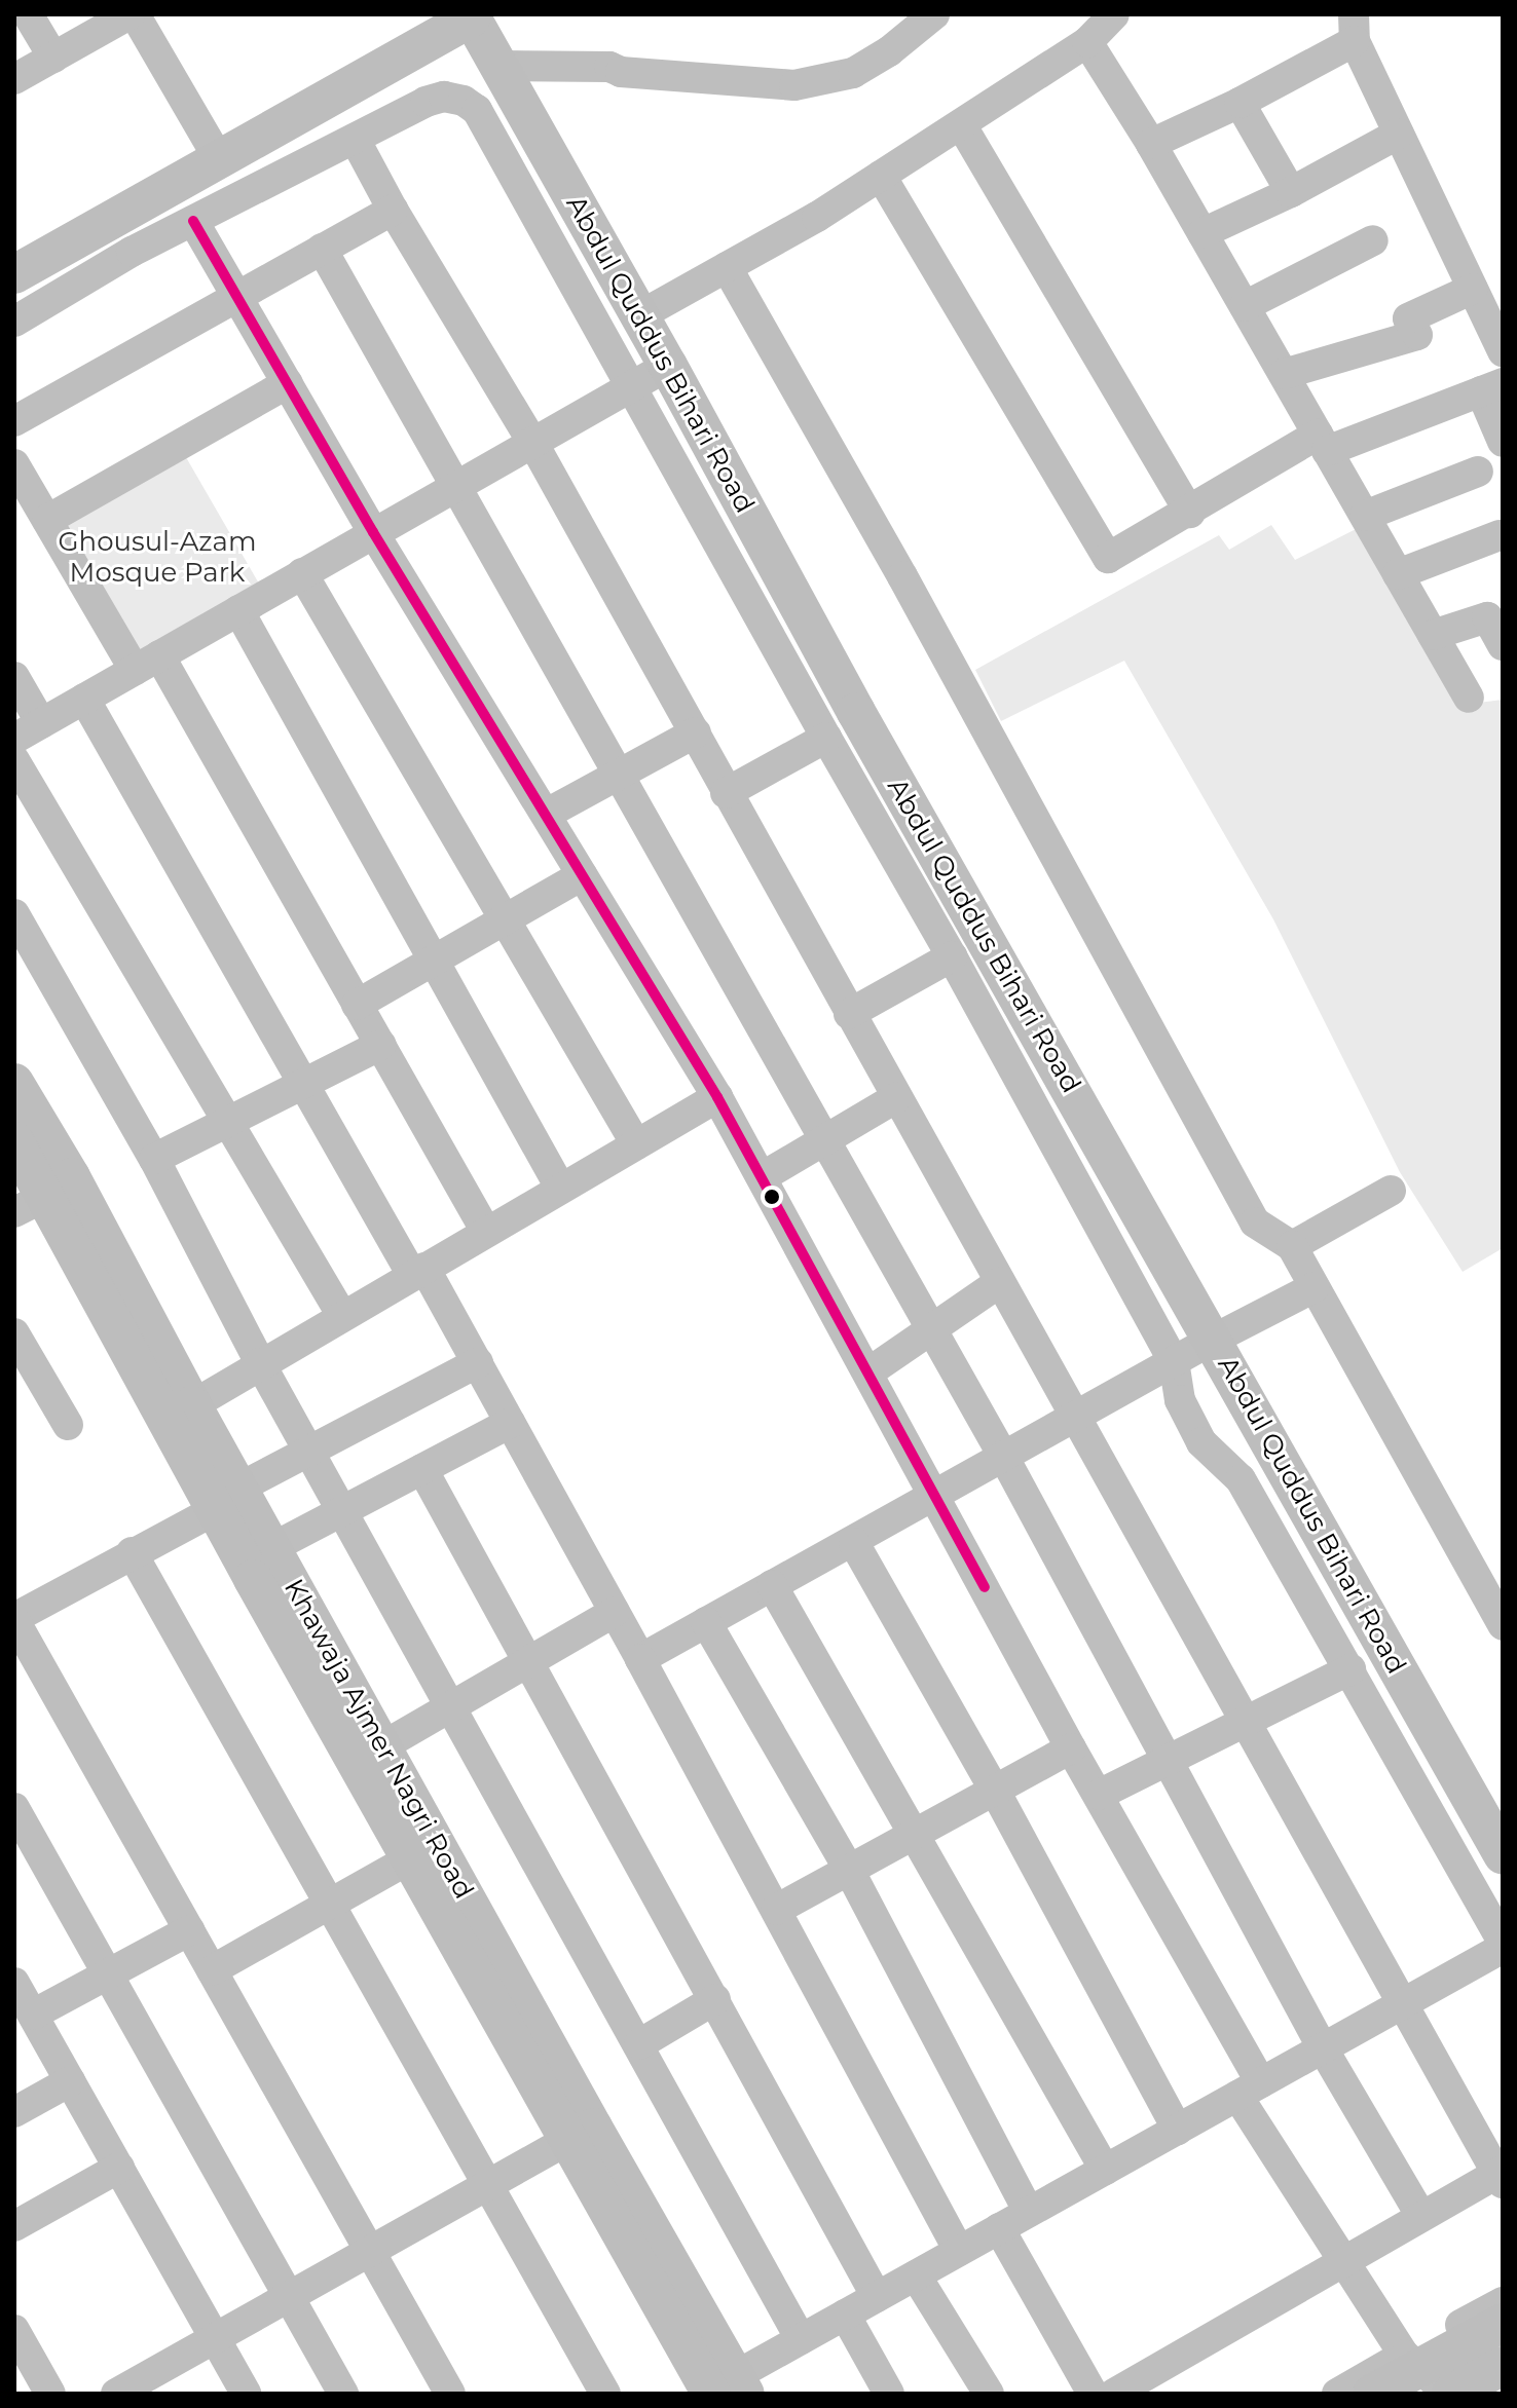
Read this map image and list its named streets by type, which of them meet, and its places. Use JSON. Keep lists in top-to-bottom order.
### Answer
{
  "streets": {
    "main road": ["Abdul Quddus Bihari Road", "Khawaja Ajmer Nagri Road"]
  },
  "parks": ["Ghousul-Azam Mosque Park"]
}
